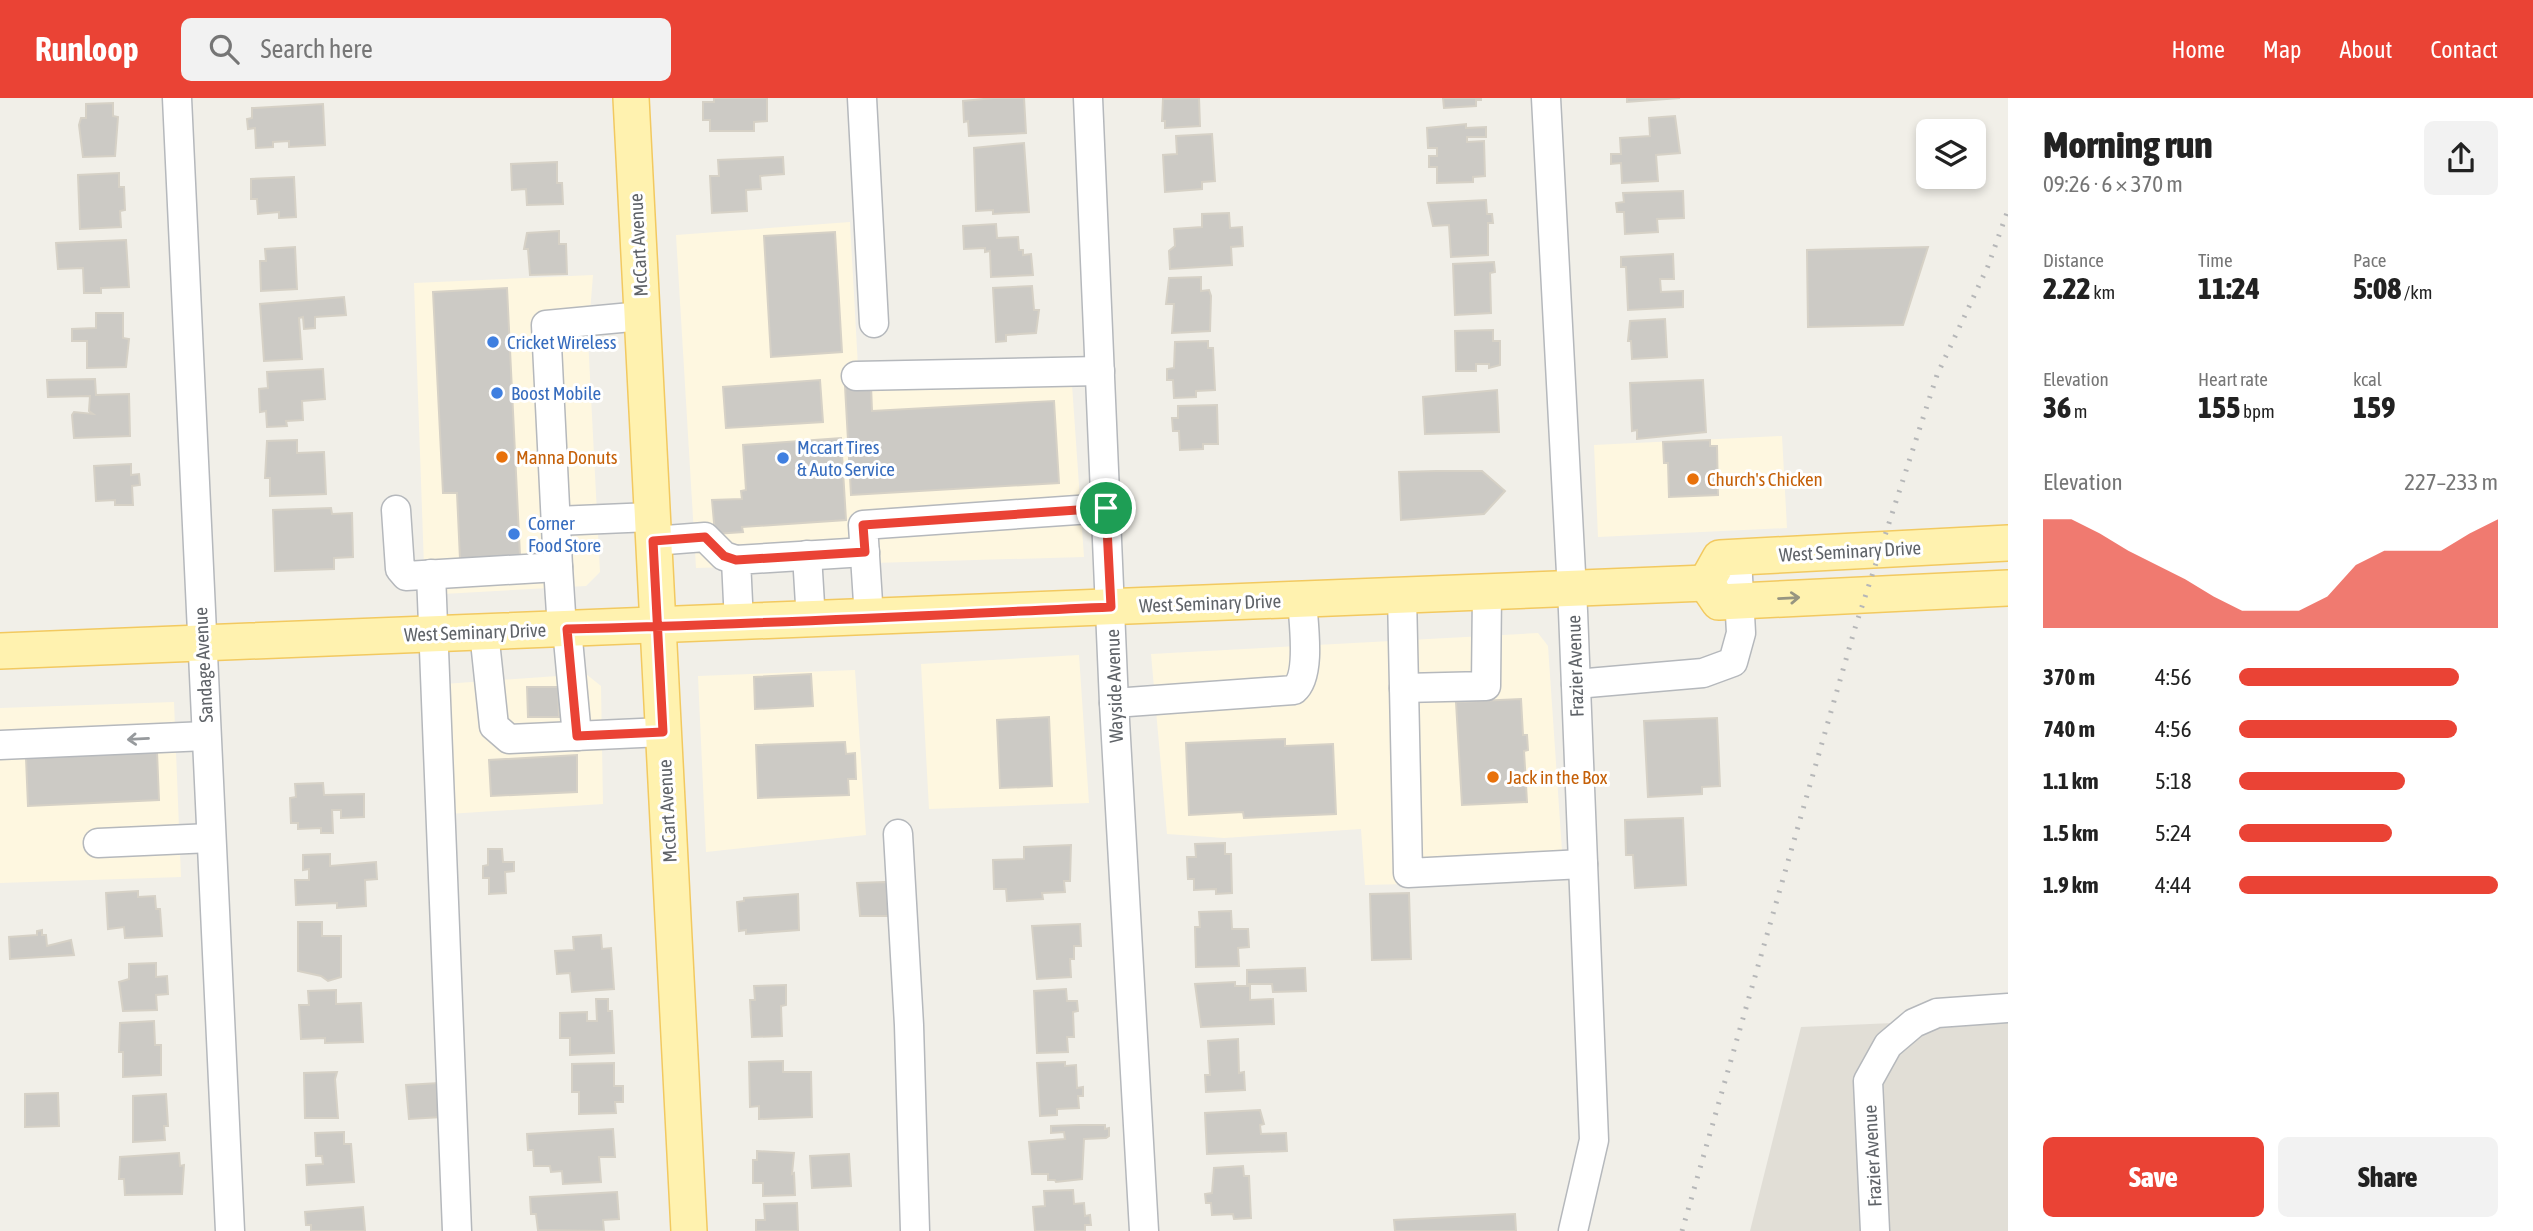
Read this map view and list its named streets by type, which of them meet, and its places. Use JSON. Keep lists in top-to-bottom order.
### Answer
{
  "streets": {
    "main road": ["McCart Avenue", "West Seminary Drive"],
    "street": ["Sandage Avenue", "Frazier Avenue", "Wayside Avenue"]
  },
  "crossings": [
    ["McCart Avenue", "West Seminary Drive"],
    ["West Seminary Drive", "Sandage Avenue"],
    ["West Seminary Drive", "Frazier Avenue"],
    ["West Seminary Drive", "Wayside Avenue"]
  ],
  "places": [
    "Cricket Wireless",
    "Boost Mobile",
    "Manna Donuts",
    "Mccart Tires & Auto Service",
    "Church's Chicken",
    "Corner Food Store",
    "Jack in the Box"
  ],
  "page": {
    "header": "Runloop",
    "search": "Search here",
    "nav": [
      "Home",
      "Map",
      "About",
      "Contact"
    ],
    "heading": ["Morning run", "09:26 · 6 × 370 m"],
    "stats": [
      ["Distance", "2.22 km"],
      ["Time", "11:24"],
      ["Pace", "5:08 /km"],
      ["Elevation", "36 m"],
      ["Heart rate", "155 bpm"],
      ["kcal", "159"]
    ],
    "chart": ["Elevation", "227–233 m"],
    "list": [
      {
        "name": "370 m",
        "note": "4:56"
      },
      {
        "name": "740 m",
        "note": "4:56"
      },
      {
        "name": "1.1 km",
        "note": "5:18"
      },
      {
        "name": "1.5 km",
        "note": "5:24"
      },
      {
        "name": "1.9 km",
        "note": "4:44"
      }
    ],
    "buttons": ["Save", "Share"]
  }
}
